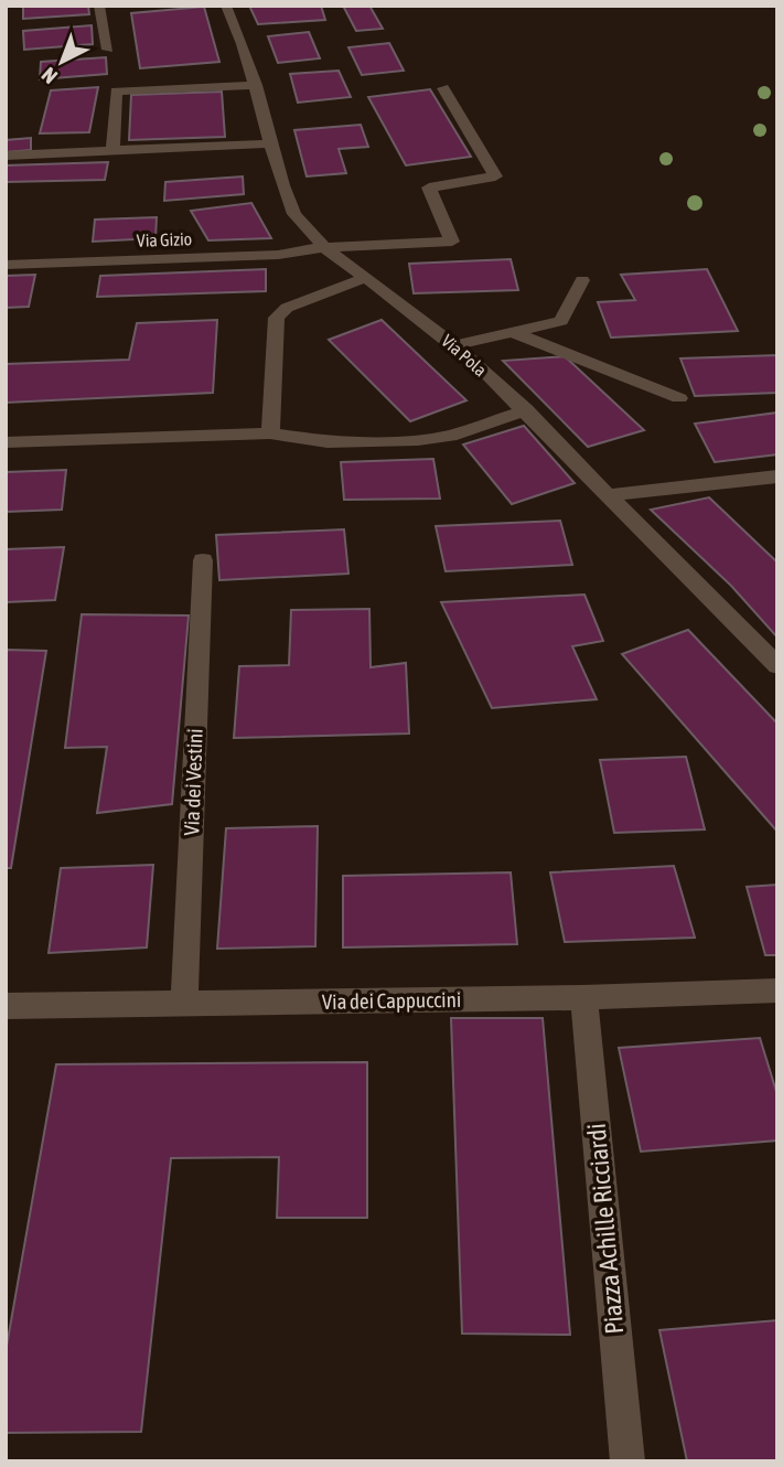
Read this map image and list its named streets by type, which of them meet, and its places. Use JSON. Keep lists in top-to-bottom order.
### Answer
{
  "streets": {
    "street": [
      "Via Gizio",
      "Via Pola",
      "Via dei Vestini",
      "Via dei Cappuccini",
      "Piazza Achille Ricciardi"
    ]
  },
  "crossings": [
    ["Via Gizio", "Via Pola"],
    ["Via dei Vestini", "Via dei Cappuccini"],
    ["Via dei Cappuccini", "Piazza Achille Ricciardi"]
  ],
  "north": "bottom left"
}
